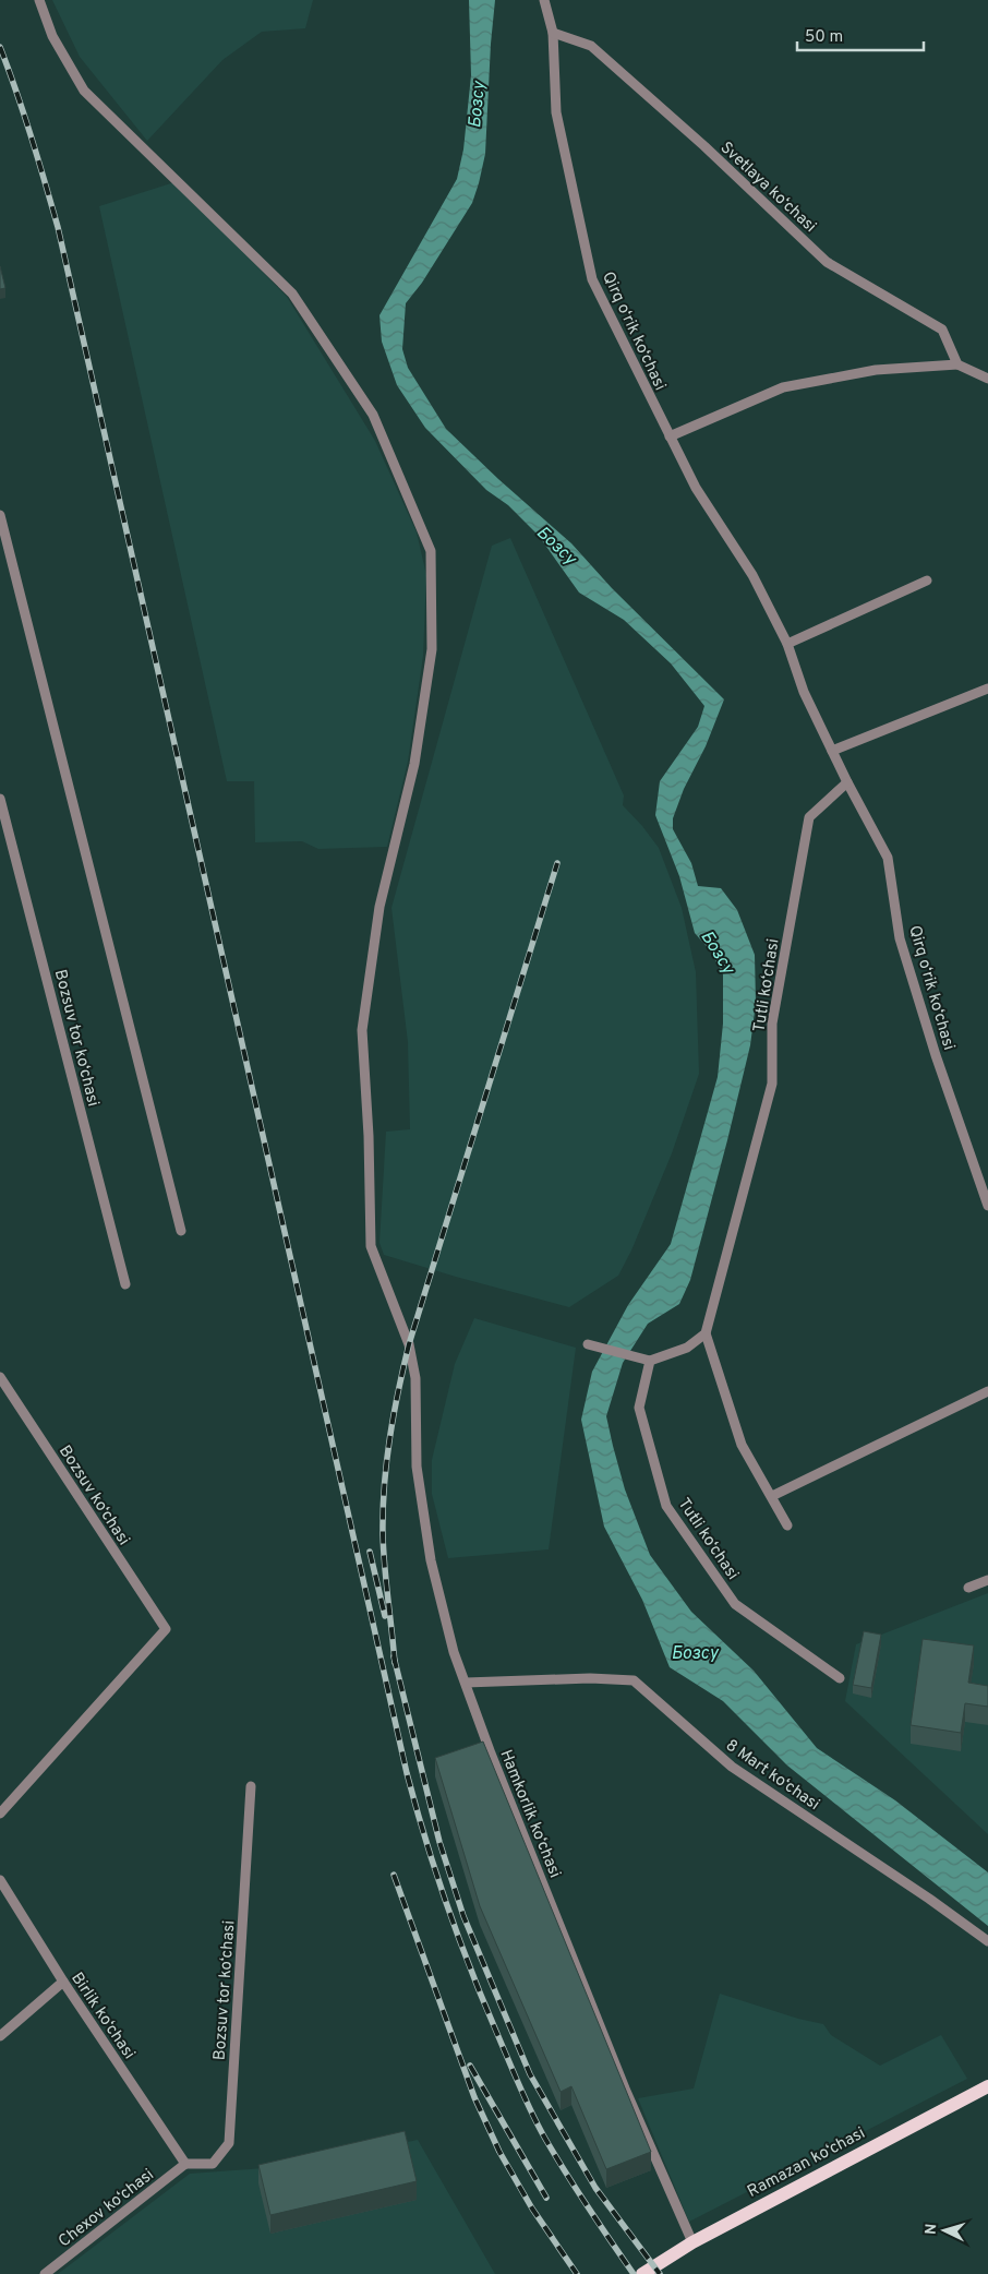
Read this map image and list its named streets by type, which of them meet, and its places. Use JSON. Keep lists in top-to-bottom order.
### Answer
{
  "streets": {
    "main road": ["Ramazan ko‘chasi"],
    "street": [
      "Svetlaya ko‘chasi",
      "Qirq o‘rik ko‘chasi",
      "Tutli ko‘chasi",
      "Bozsuv tor ko‘chasi",
      "Bozsuv ko‘chasi",
      "8 Mart ko‘chasi",
      "Hamkorlik ko‘chasi",
      "Birlik ko‘chasi",
      "Chexov ko‘chasi"
    ]
  },
  "crossings": [
    ["Svetlaya ko‘chasi", "Qirq o‘rik ko‘chasi"],
    ["Qirq o‘rik ko‘chasi", "Tutli ko‘chasi"],
    ["Bozsuv tor ko‘chasi", "Birlik ko‘chasi"],
    ["Bozsuv tor ko‘chasi", "Chexov ko‘chasi"],
    ["8 Mart ko‘chasi", "Hamkorlik ko‘chasi"],
    ["Hamkorlik ko‘chasi", "Ramazan ko‘chasi"],
    ["Birlik ko‘chasi", "Chexov ko‘chasi"]
  ],
  "water": ["Бозсу"],
  "scale_bar": "50 m",
  "north": "left"
}
